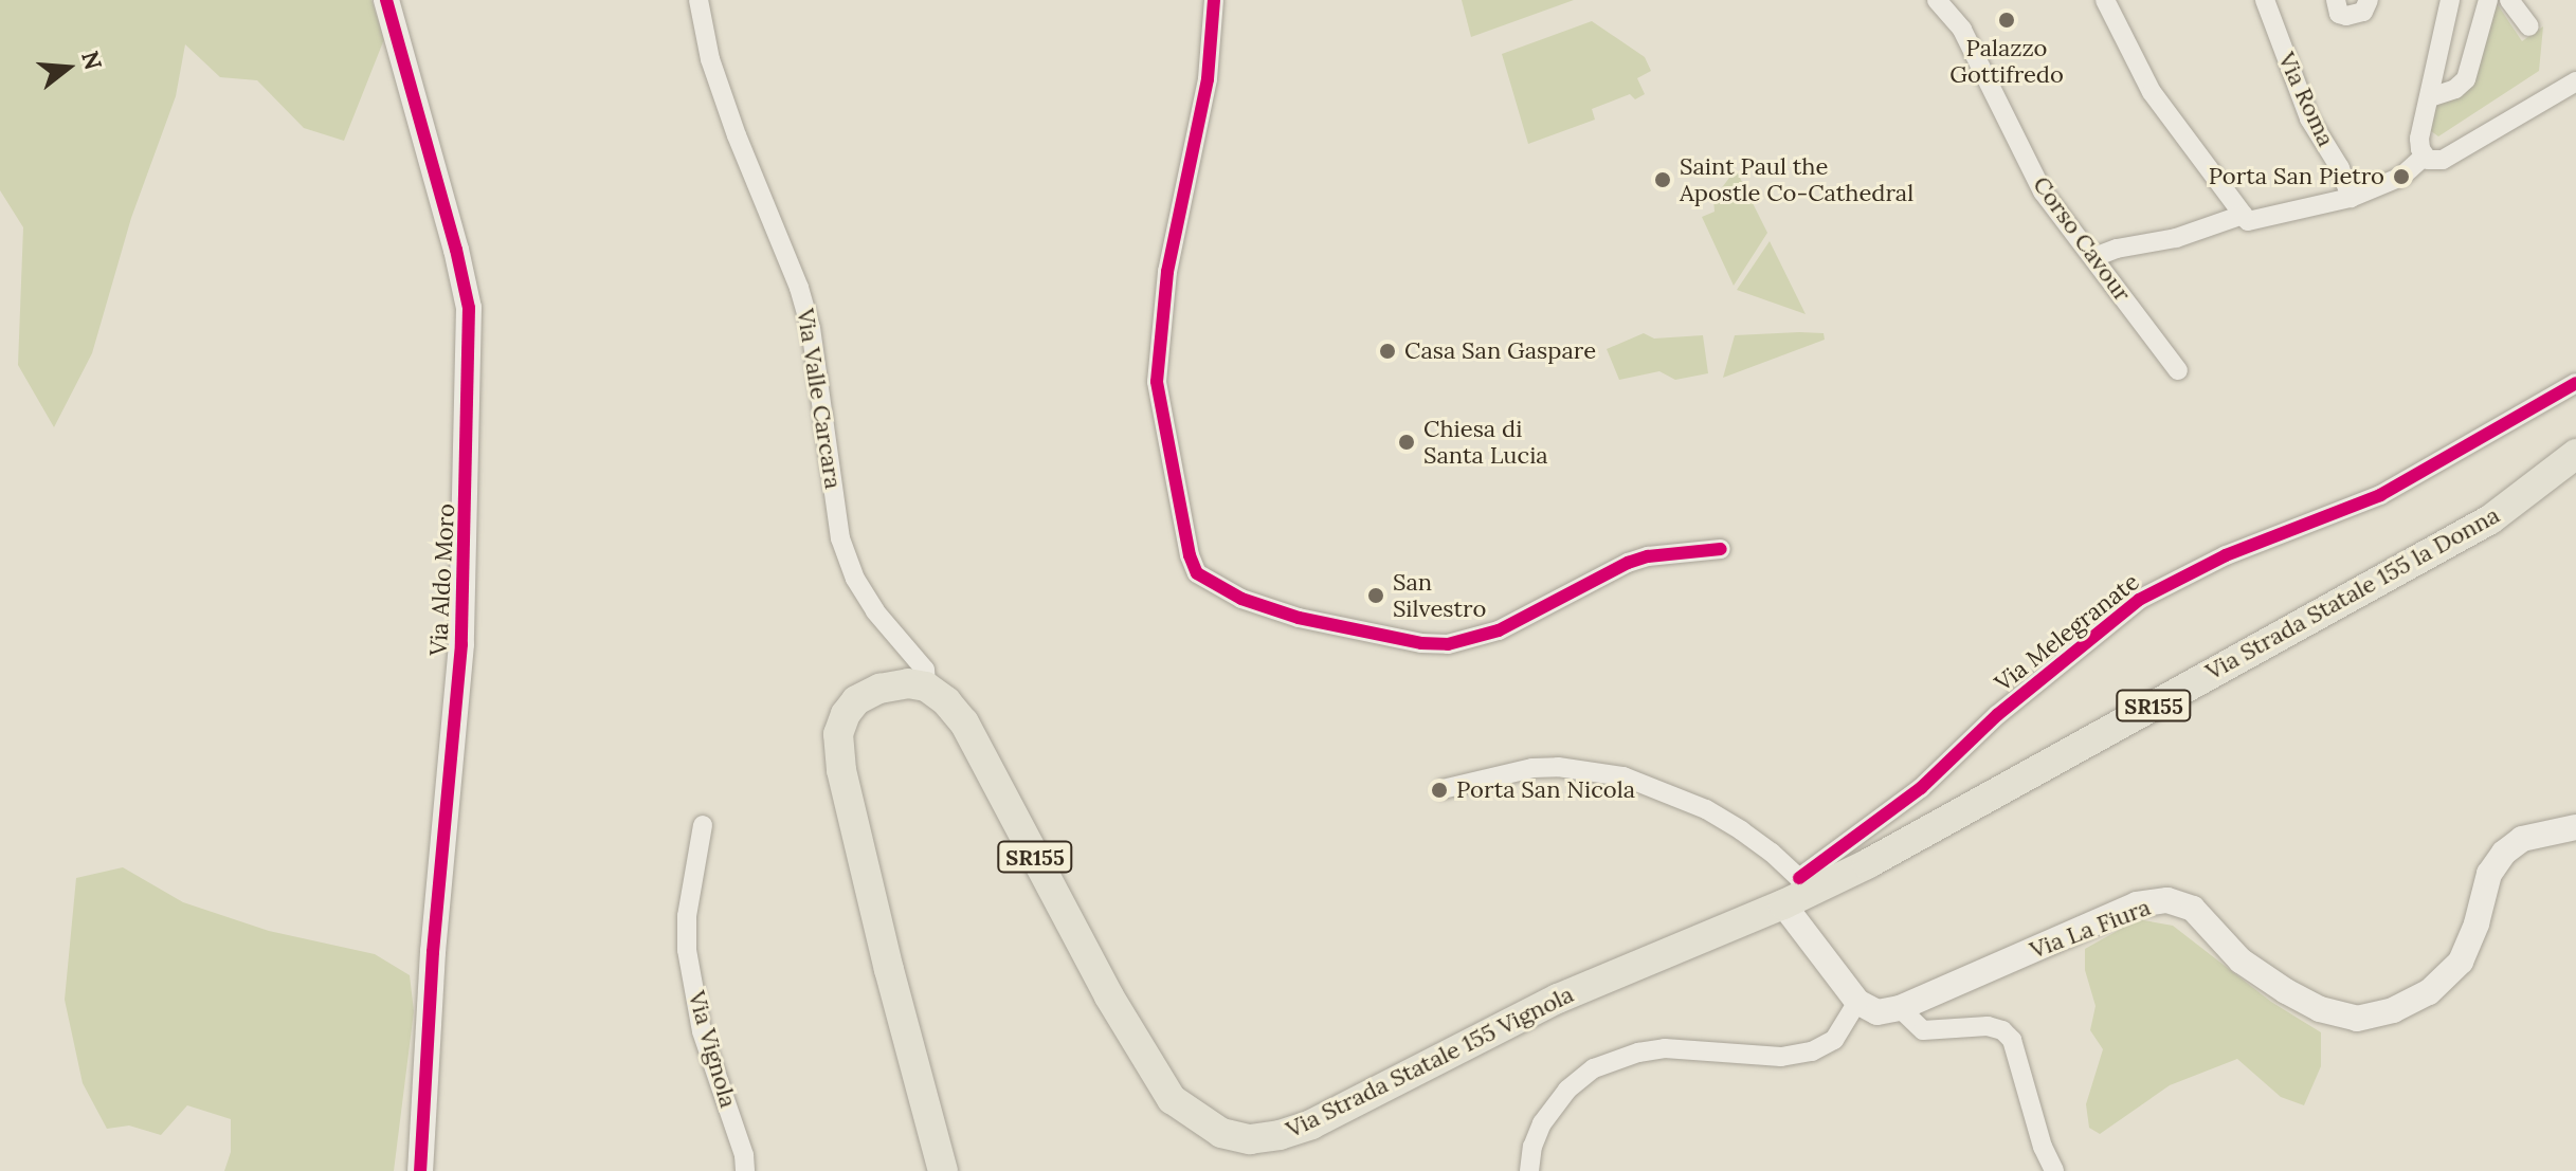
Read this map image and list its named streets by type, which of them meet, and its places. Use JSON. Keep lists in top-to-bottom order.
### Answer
{
  "streets": {
    "main road": [
      "Via Aldo Moro",
      "Via Strada Statale 155 la Donna",
      "SR155",
      "Via La Fiura",
      "Via Strada Statale 155 Vignola"
    ],
    "street": [
      "Via Roma",
      "Corso Cavour",
      "Via Valle Carcara",
      "Via Melegranate",
      "Via Vignola"
    ]
  },
  "crossings": [
    ["Via Valle Carcara", "Via Strada Statale 155 Vignola"],
    ["Via Strada Statale 155 la Donna", "Via Melegranate"],
    ["Via Strada Statale 155 la Donna", "Via Strada Statale 155 Vignola"]
  ],
  "places": [
    "Palazzo Gottifredo",
    "Porta San Pietro",
    "Saint Paul the Apostle Co-Cathedral",
    "Casa San Gaspare",
    "Chiesa di Santa Lucia",
    "San Silvestro",
    "Porta San Nicola"
  ],
  "north": "right"
}
